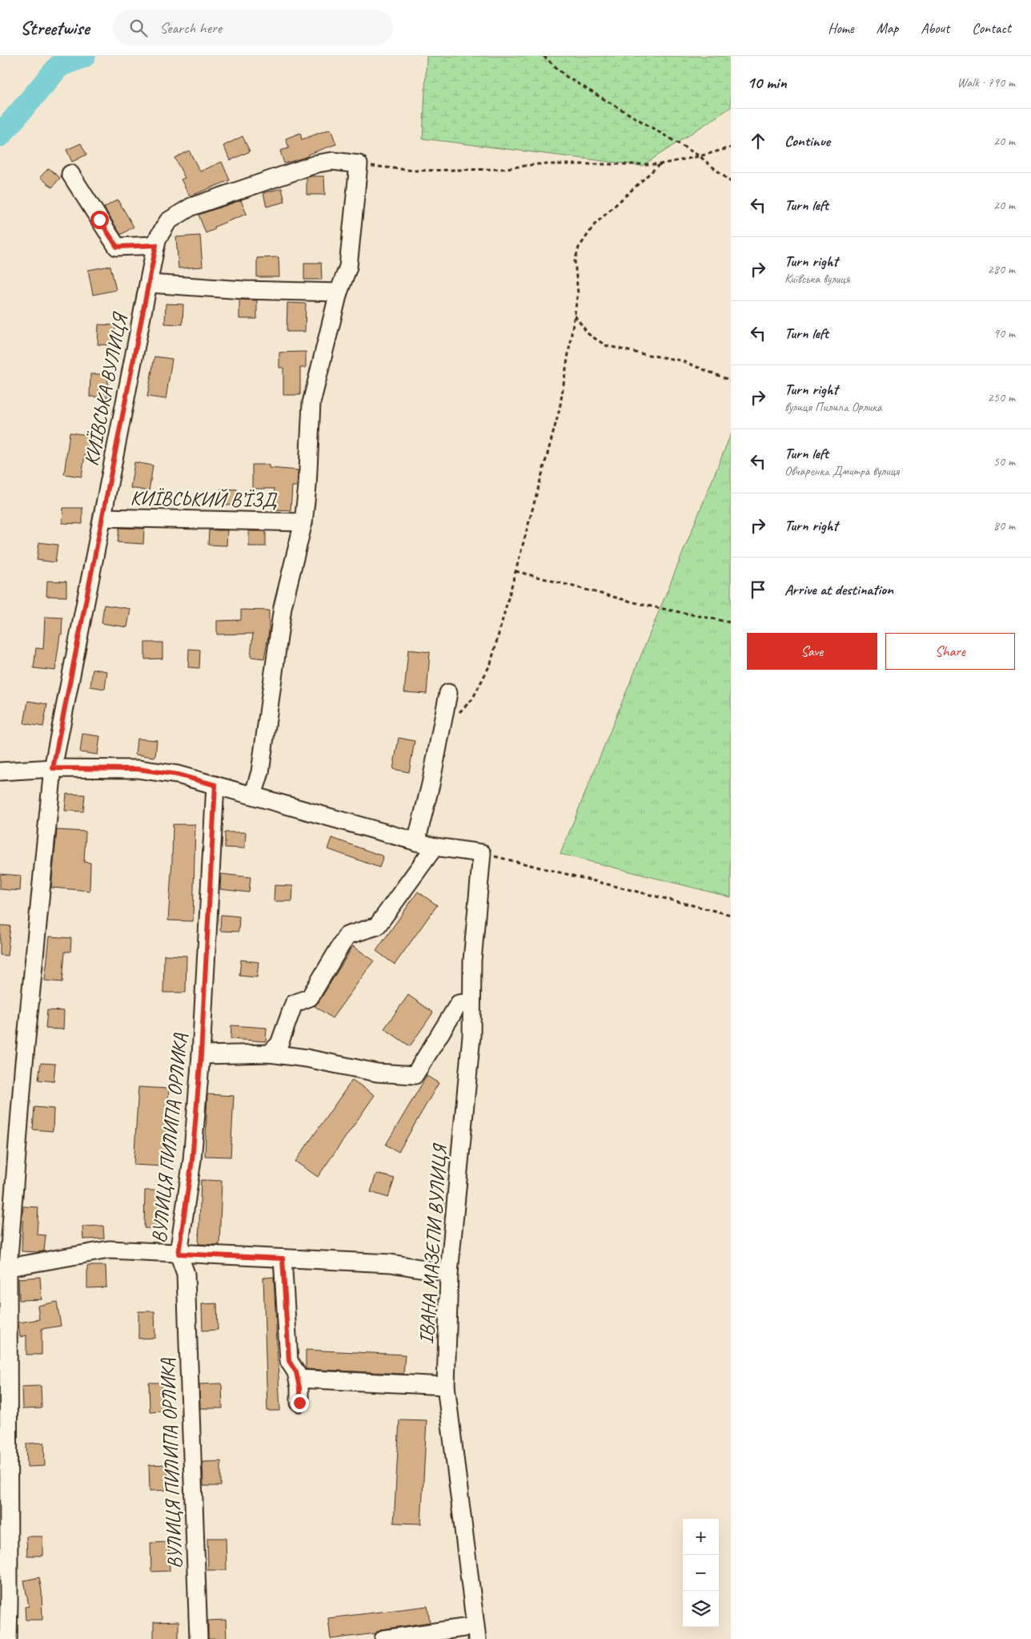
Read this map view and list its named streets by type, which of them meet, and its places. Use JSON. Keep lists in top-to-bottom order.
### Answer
{
  "streets": {
    "street": [
      "КИЇВСЬКА ВУЛИЦЯ",
      "КИЇВСЬКИЙ В’ЇЗД",
      "ВУЛИЦЯ ПИЛИПА ОРЛИКА",
      "ІВАНА МАЗЕПИ ВУЛИЦЯ"
    ]
  },
  "crossings": [
    ["КИЇВСЬКА ВУЛИЦЯ", "КИЇВСЬКИЙ В’ЇЗД"]
  ],
  "page": {
    "header": "Streetwise",
    "search": "Search here",
    "nav": [
      "Home",
      "Map",
      "About",
      "Contact"
    ],
    "heading": ["10 min", "Walk · 790 m"],
    "list": [
      ["Continue", "20 m"],
      ["Turn left", "20 m"],
      ["Turn right", "Київська вулиця", "280 m"],
      ["Turn left", "90 m"],
      ["Turn right", "вулиця Пилипа Орлика", "250 m"],
      ["Turn left", "Овчаренка Дмитра вулиця", "50 m"],
      ["Turn right", "80 m"],
      "Arrive at destination"
    ],
    "buttons": ["Save", "Share"],
    "map_buttons": ["+", "−"]
  }
}
